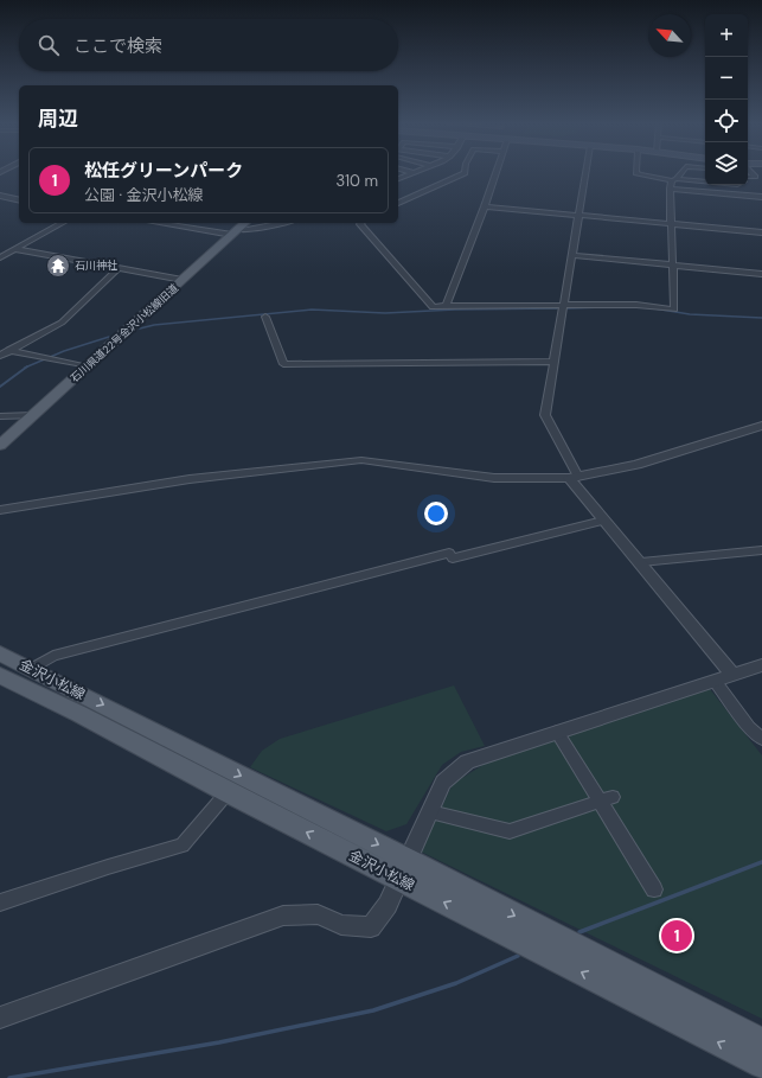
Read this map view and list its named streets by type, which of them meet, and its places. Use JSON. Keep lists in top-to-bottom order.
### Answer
{
  "streets": {
    "main road": ["石川県道22号金沢小松線旧道", "金沢小松線"]
  },
  "places": {
    "temple": ["石川神社"]
  },
  "north": "top left",
  "page": {
    "map_buttons": ["+", "−"],
    "search": "ここで検索",
    "heading": "周辺",
    "list": [
      {
        "mark": "1",
        "name": "松任グリーンパーク",
        "note": "公園 · 金沢小松線",
        "value": "310 m"
      }
    ],
    "pins": "1"
  }
}
